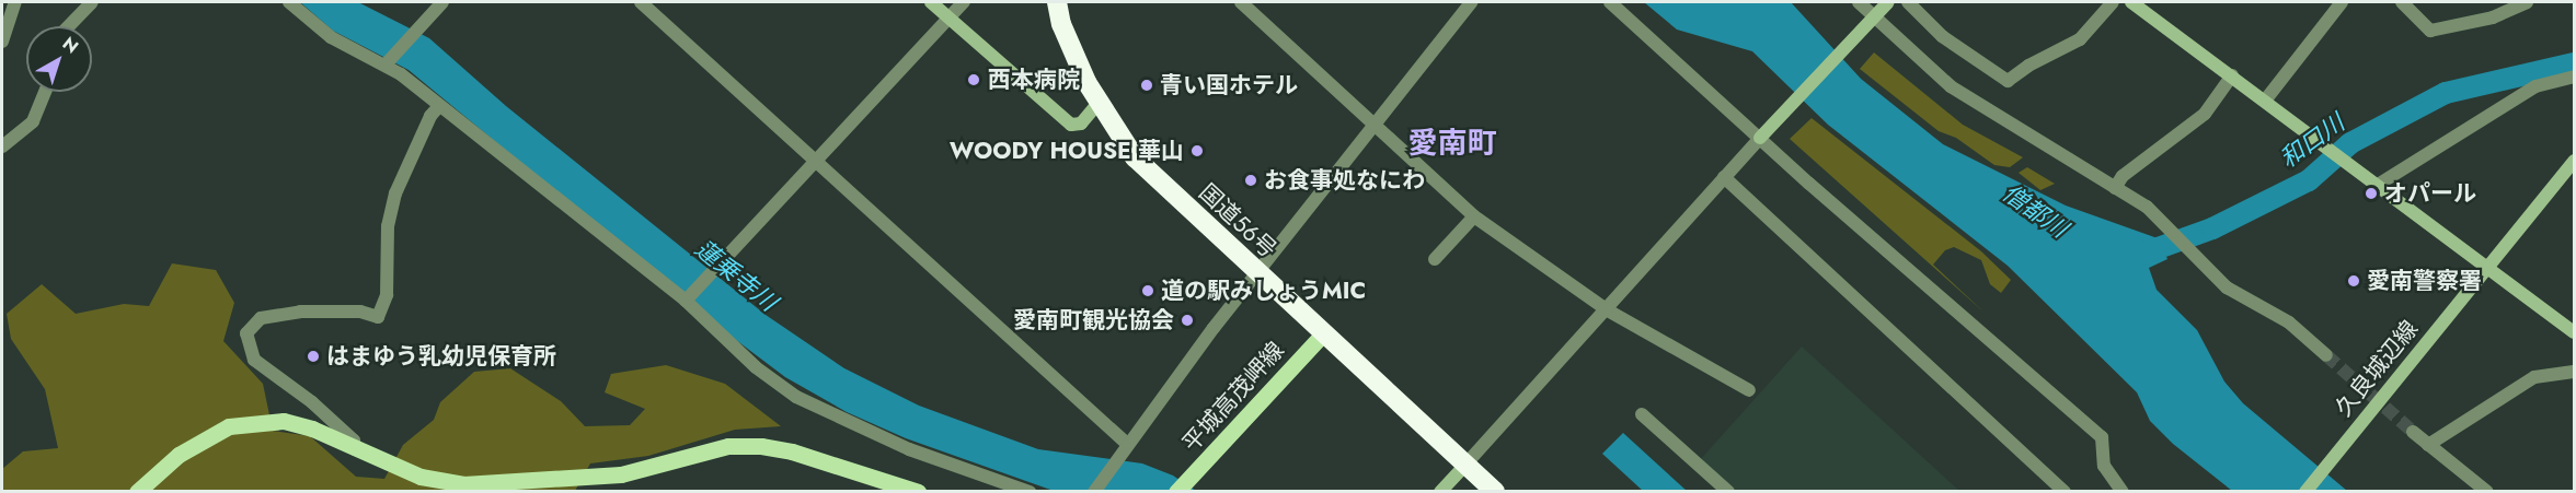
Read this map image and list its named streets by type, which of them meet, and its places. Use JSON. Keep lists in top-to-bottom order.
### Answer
{
  "streets": {
    "highway": ["国道56号"],
    "main road": ["平城高茂岬線"],
    "street": ["久良城辺線"]
  },
  "crossings": [
    ["国道56号", "平城高茂岬線"]
  ],
  "districts": ["愛南町"],
  "water": ["和口川", "僧都川", "蓮乗寺川"],
  "places": [
    "西本病院",
    "青い国ホテル",
    "WOODY HOUSE 華山",
    "お食事処なにわ",
    "オパール",
    "愛南警察署",
    "道の駅みしょうMIC",
    "愛南町観光協会",
    "はまゆう乳幼児保育所"
  ],
  "north": "top right"
}
